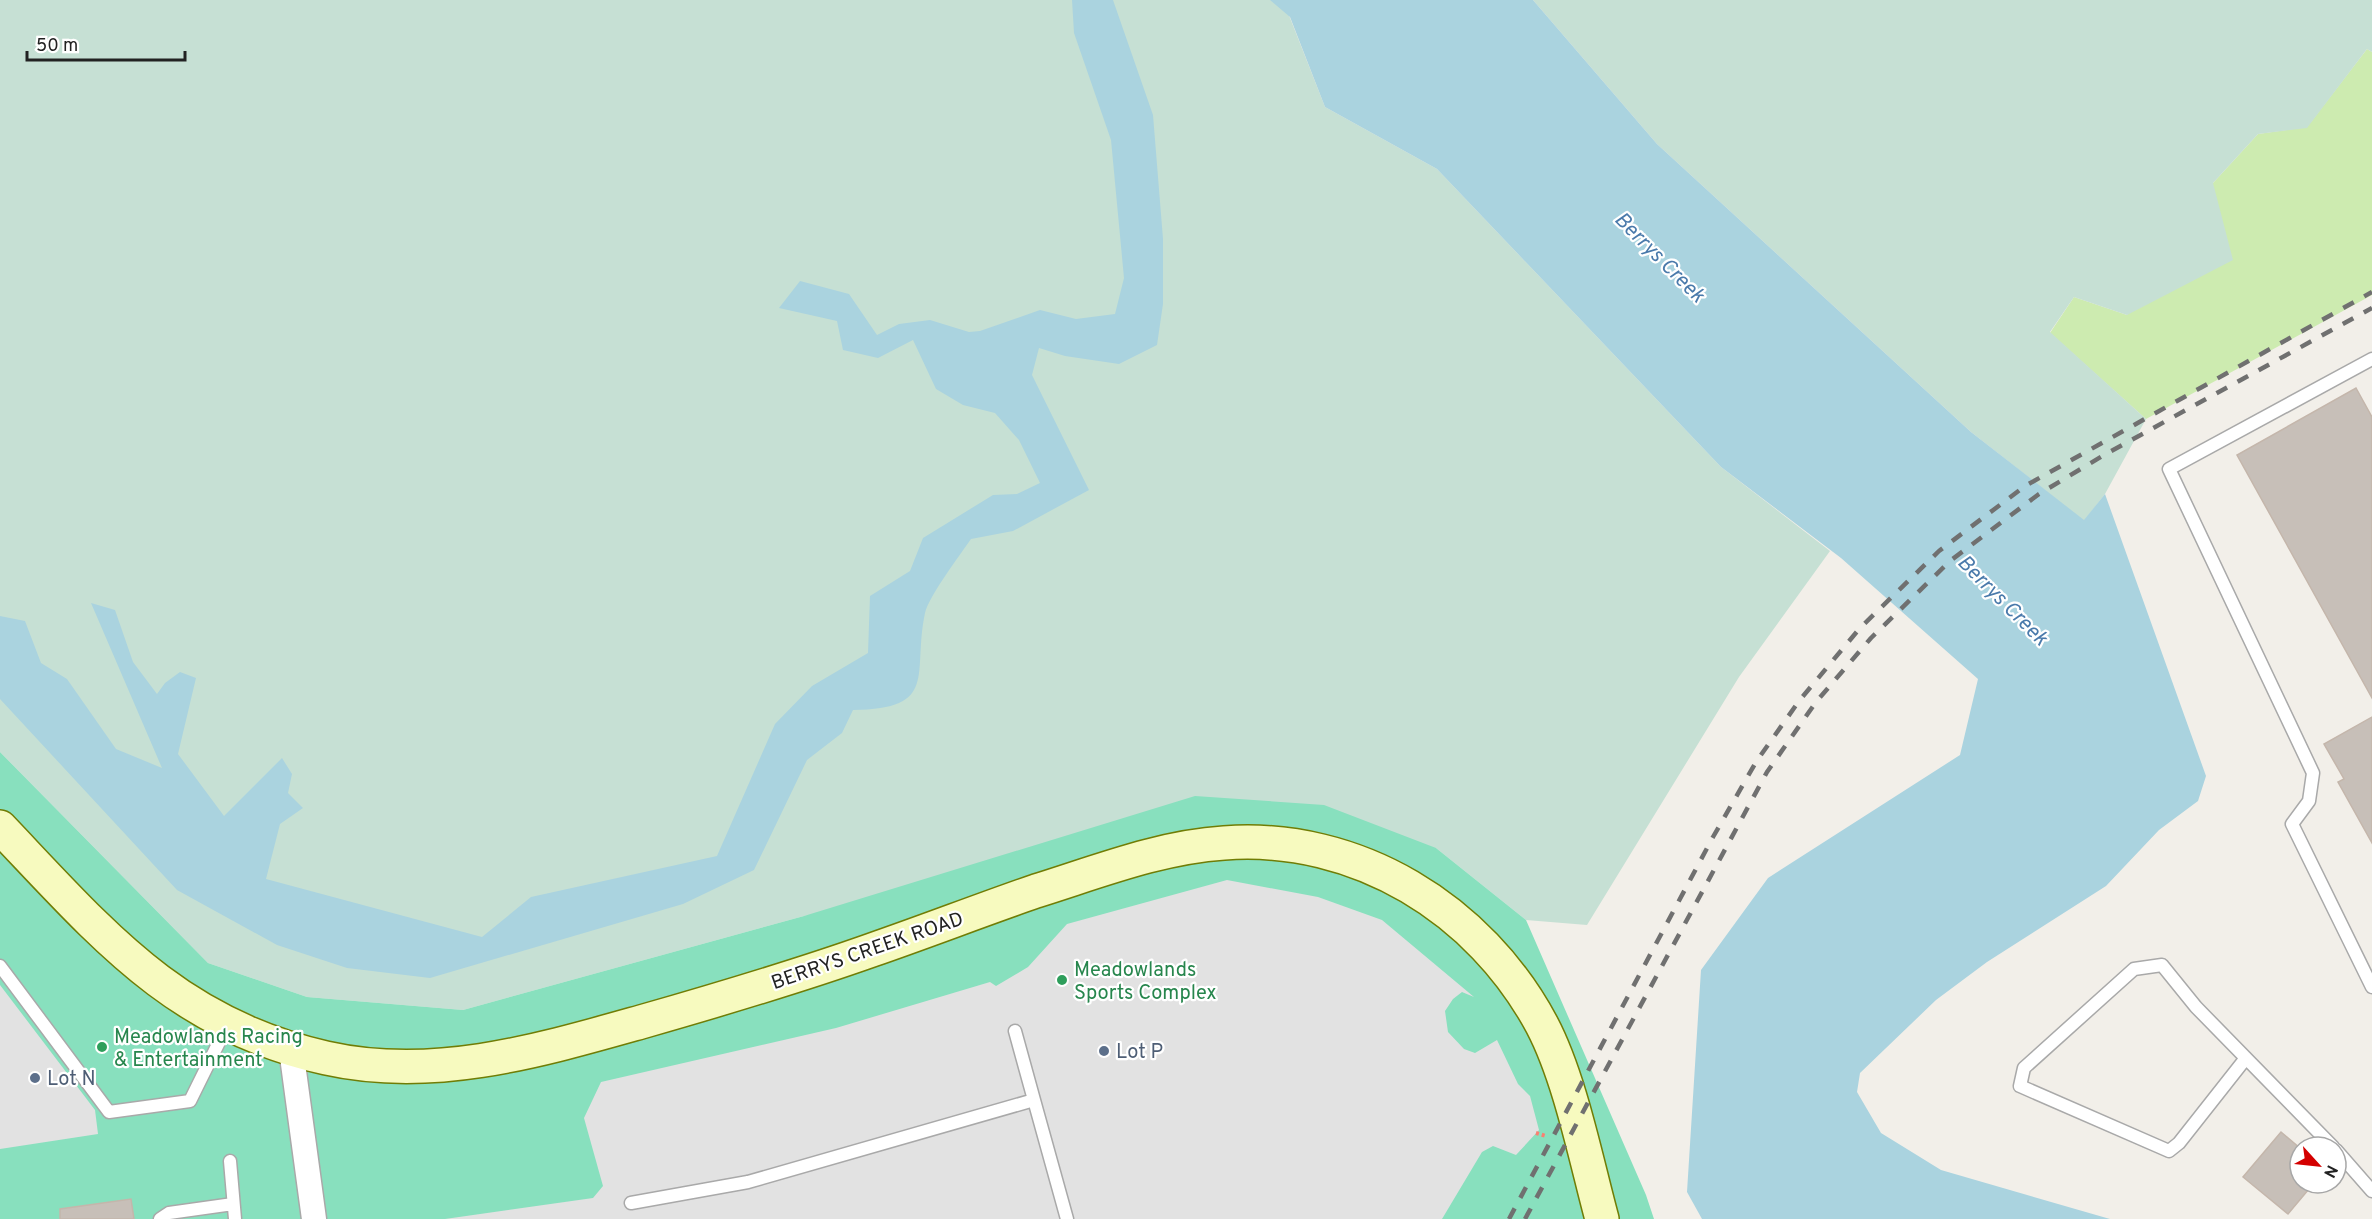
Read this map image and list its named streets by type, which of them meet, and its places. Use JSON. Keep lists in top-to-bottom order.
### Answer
{
  "streets": {
    "street": ["BERRYS CREEK ROAD"]
  },
  "water": ["Berrys Creek"],
  "places": [
    "Meadowlands Sports Complex",
    "Meadowlands Racing & Entertainment",
    "Lot P",
    "Lot N"
  ],
  "scale_bar": "50 m",
  "north": "bottom right"
}
